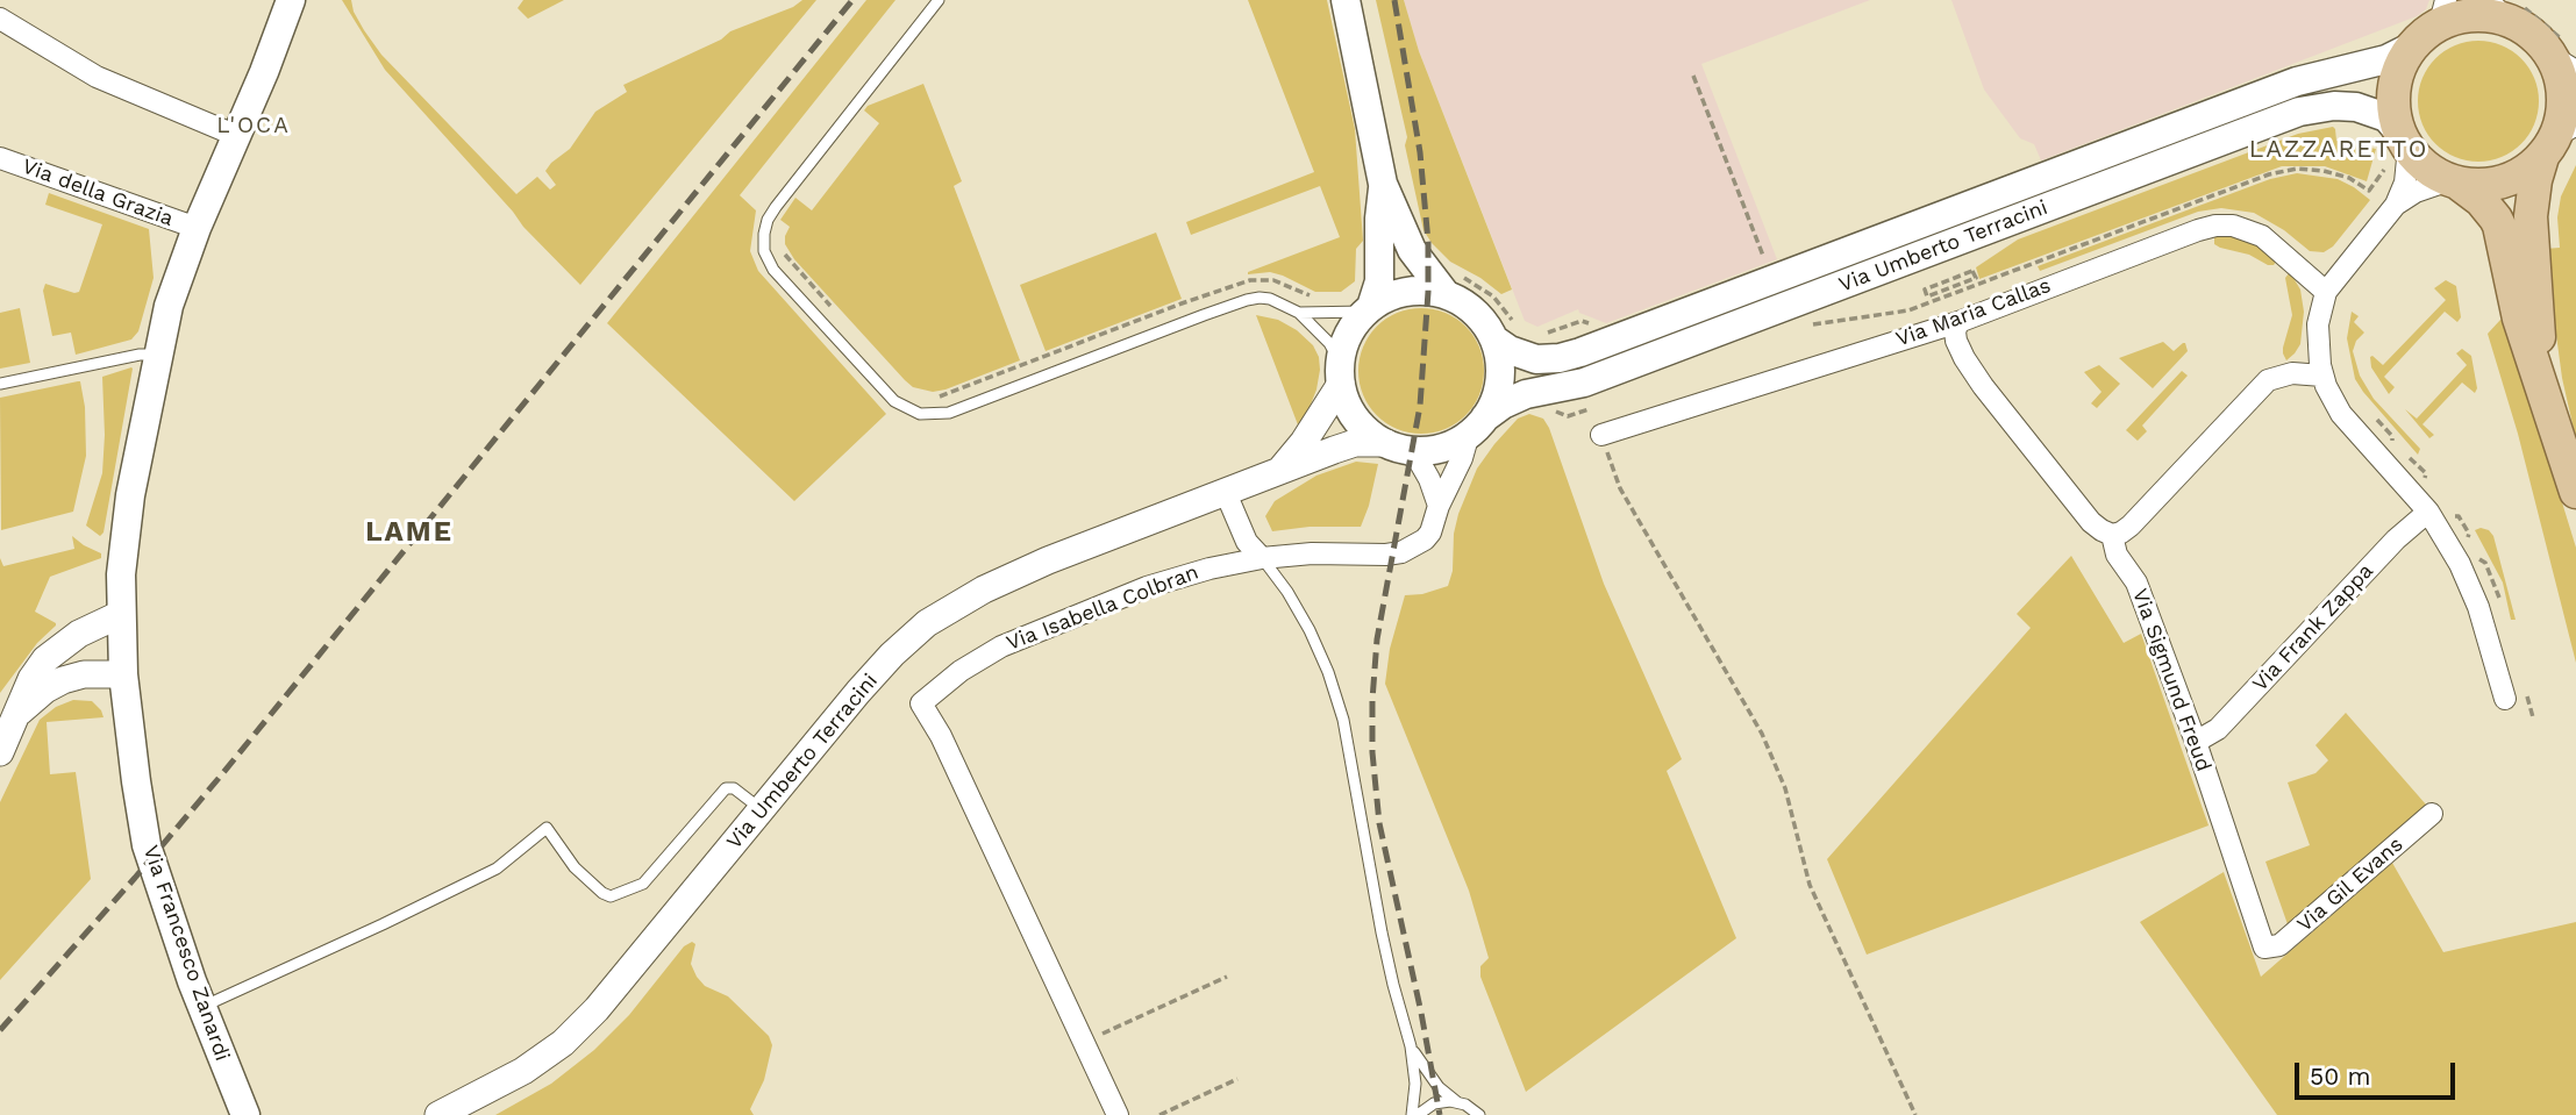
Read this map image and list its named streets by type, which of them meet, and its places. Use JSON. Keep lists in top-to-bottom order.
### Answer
{
  "streets": {
    "main road": ["Via Umberto Terracini", "Via Francesco Zanardi"],
    "street": [
      "Via della Grazia",
      "Via Maria Callas",
      "Via Isabella Colbran",
      "Via Frank Zappa",
      "Via Sigmund Freud",
      "Via Gil Evans"
    ]
  },
  "crossings": [
    ["Via della Grazia", "Via Francesco Zanardi"],
    ["Via Umberto Terracini", "Via Isabella Colbran"],
    ["Via Maria Callas", "Via Sigmund Freud"],
    ["Via Frank Zappa", "Via Sigmund Freud"],
    ["Via Sigmund Freud", "Via Gil Evans"]
  ],
  "districts": ["L'OCA", "LAZZARETTO", "LAME"],
  "scale_bar": "50 m"
}
